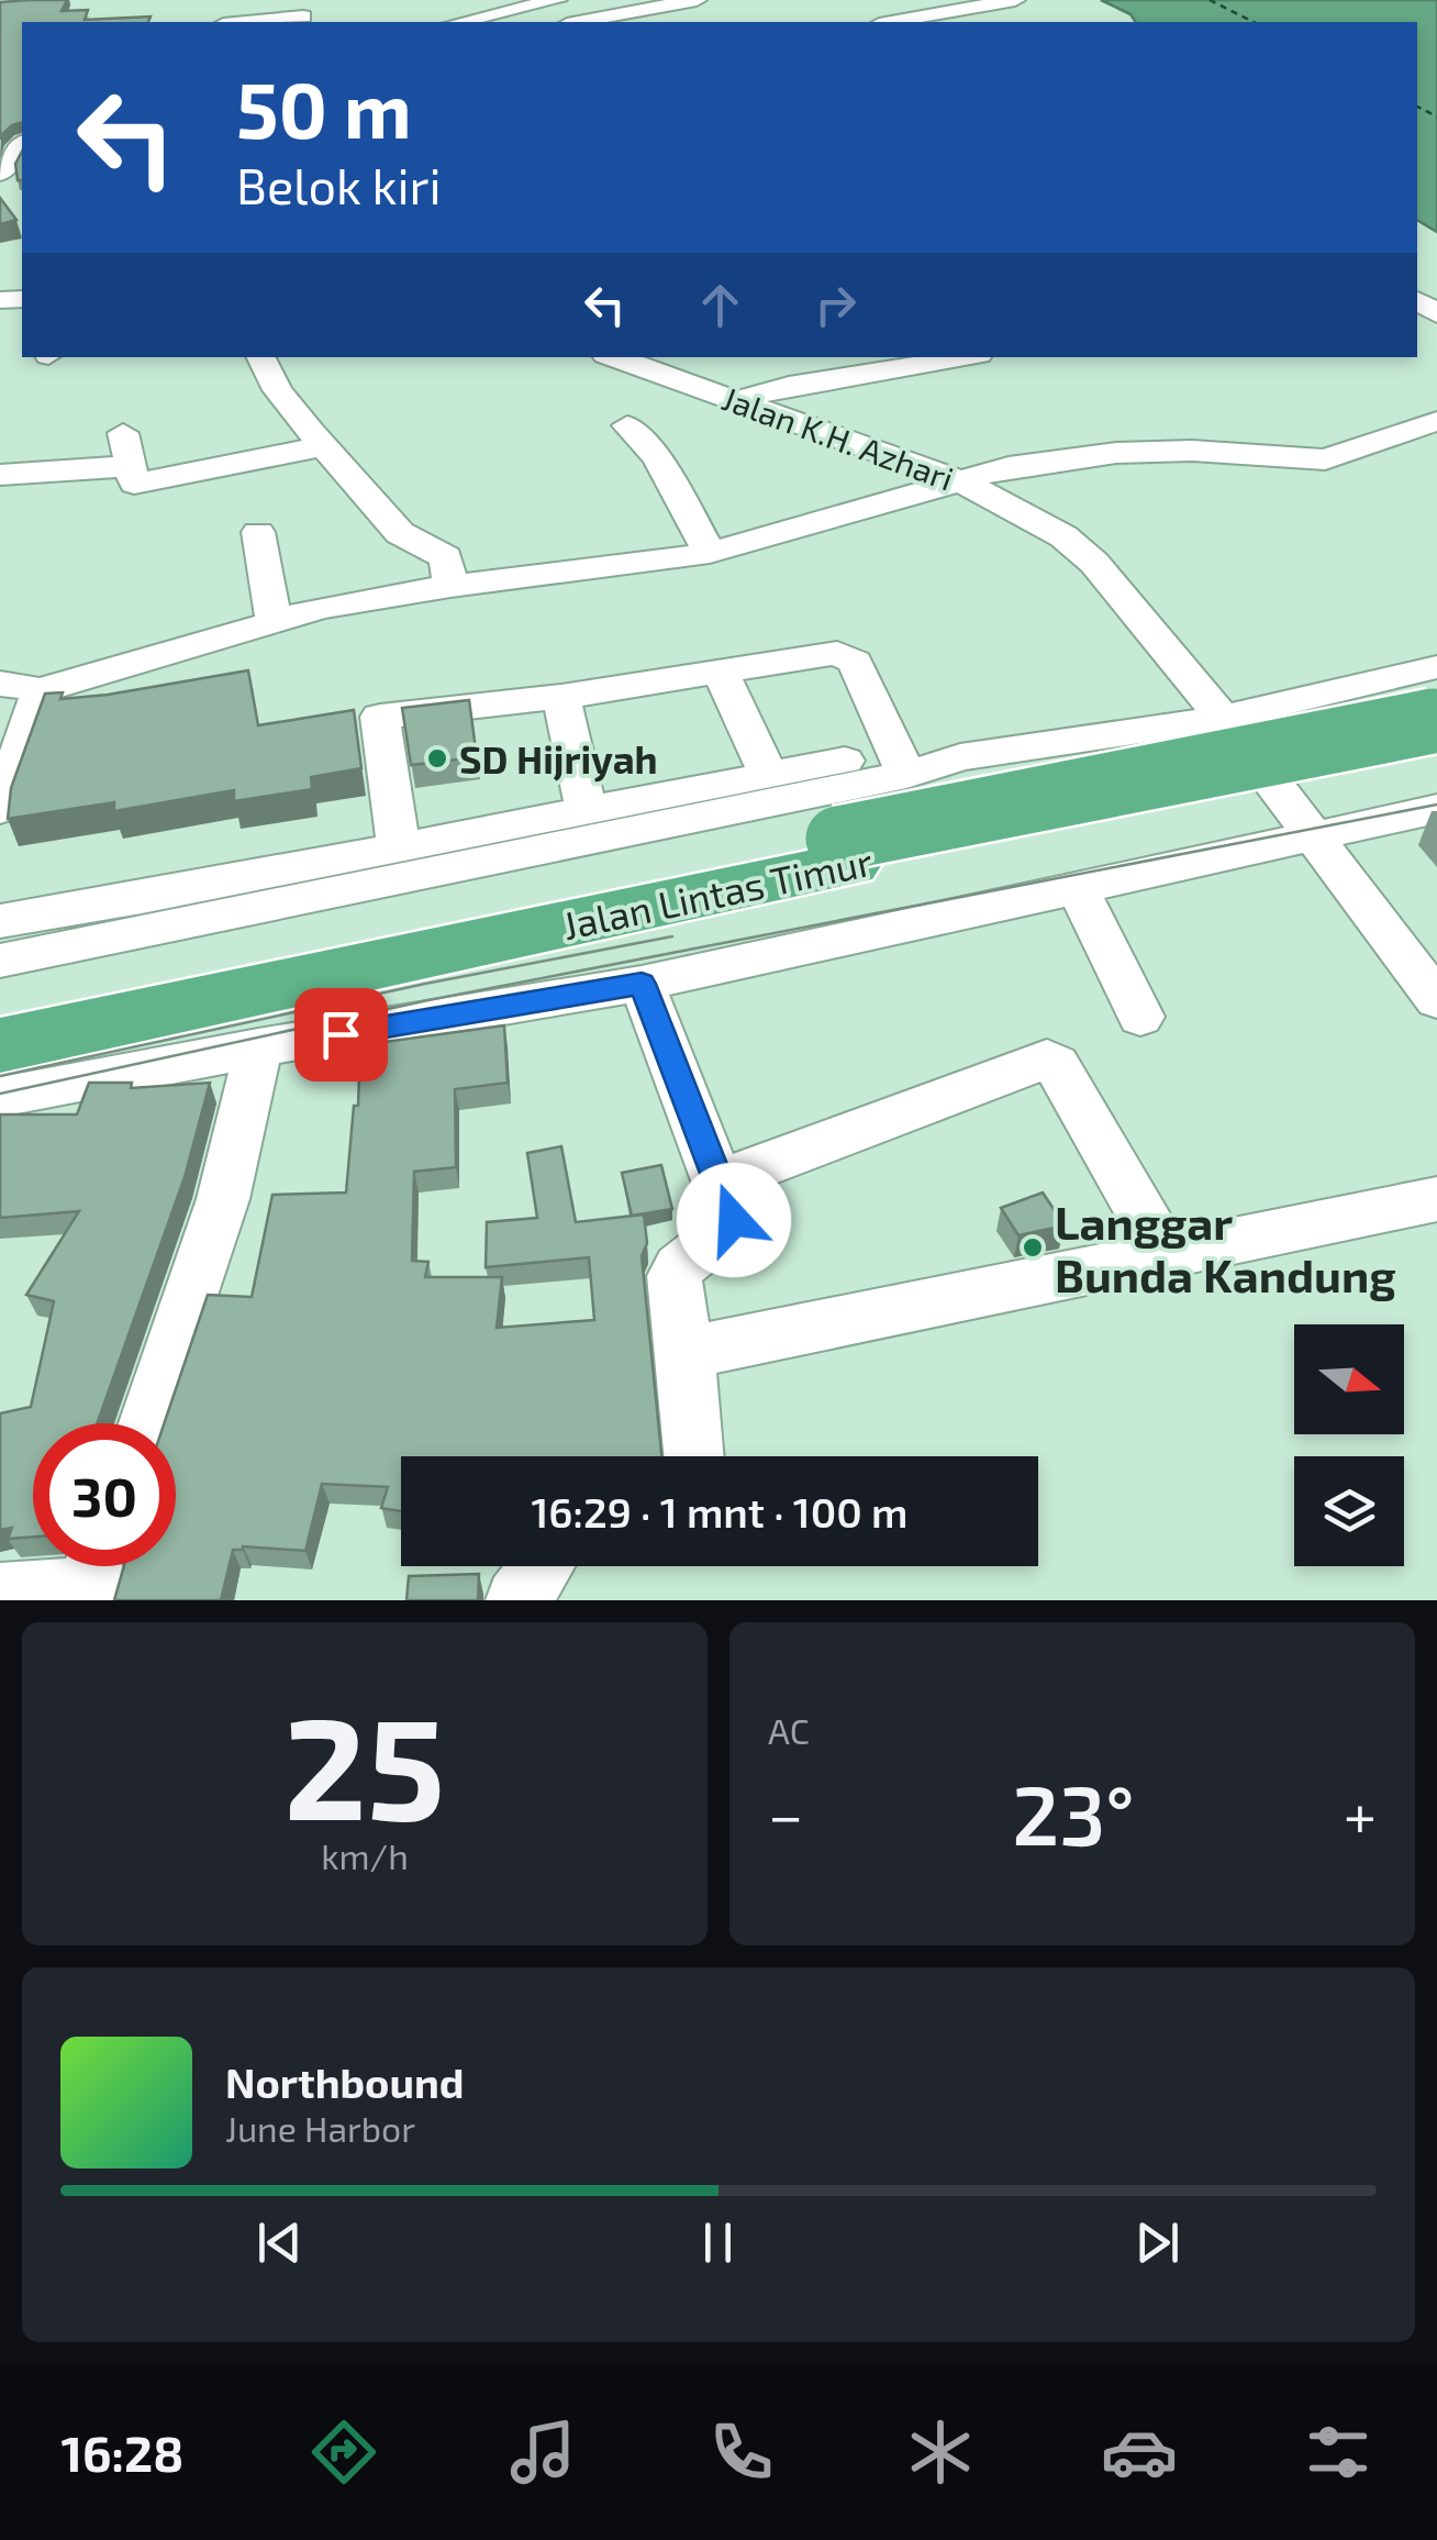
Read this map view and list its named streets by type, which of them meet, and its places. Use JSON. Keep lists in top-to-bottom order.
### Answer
{
  "streets": {
    "highway": ["Jalan Lintas Timur"],
    "street": ["Jalan K.H. Azhari"]
  },
  "places": ["SD Hijriyah", "Langgar Bunda Kandung"],
  "north": "right",
  "page": {
    "turn": ["50 m", "Belok kiri"],
    "limit": "30",
    "trip": "16:29 · 1 mnt · 100 m",
    "tile": [
      ["25", "km/h"],
      "AC"
    ],
    "heat": ["−", "23°", "+"],
    "song": ["Northbound", "June Harbor"],
    "tabs": "16:28"
  }
}
